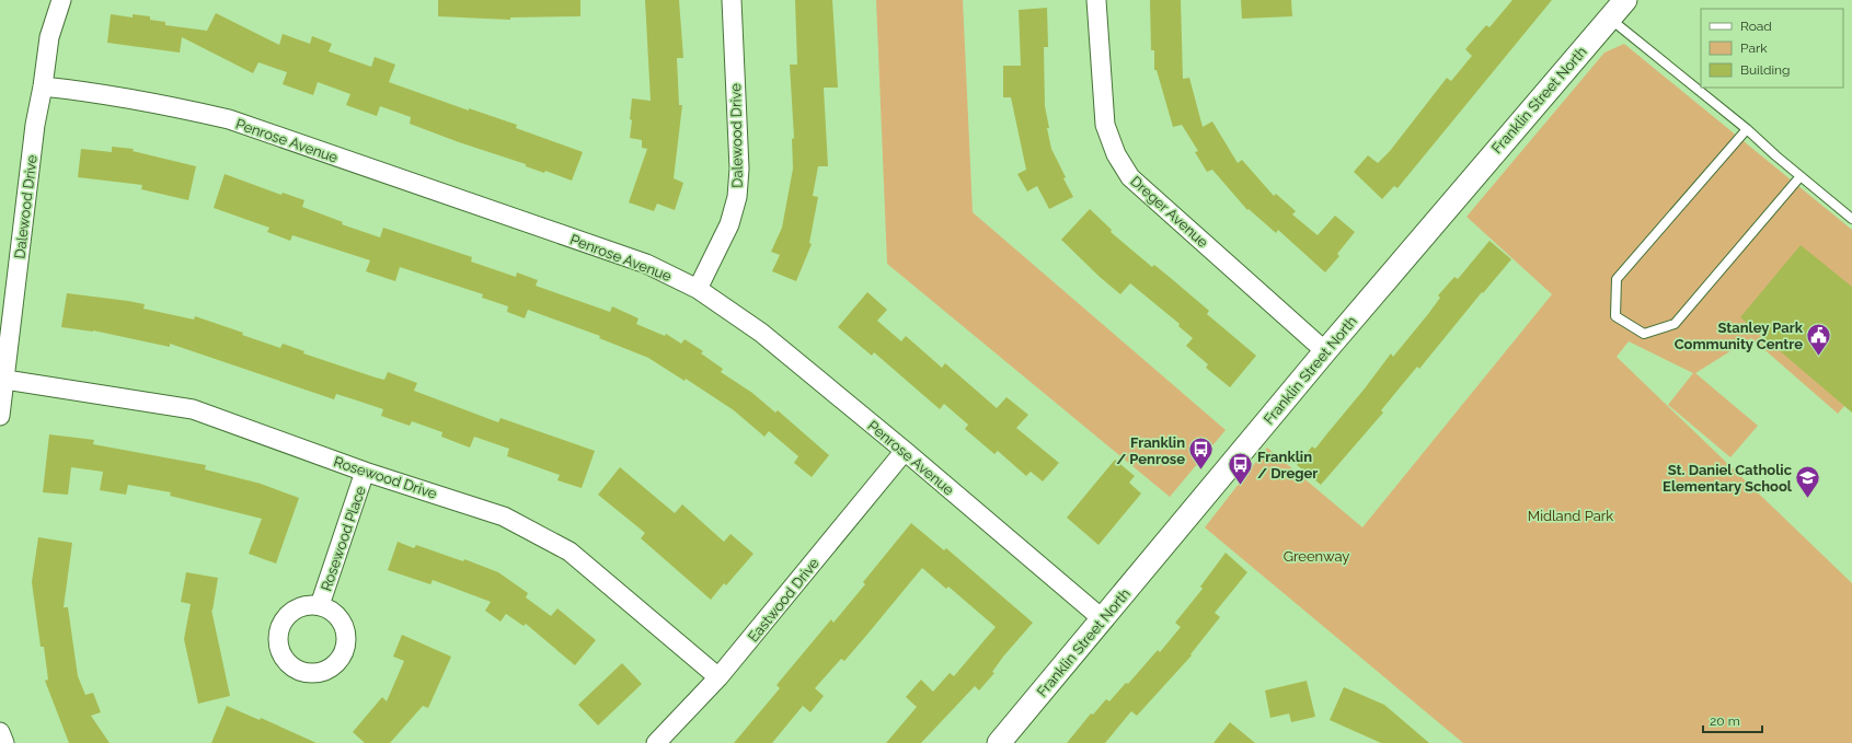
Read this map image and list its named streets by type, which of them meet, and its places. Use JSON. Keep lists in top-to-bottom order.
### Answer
{
  "streets": {
    "street": [
      "Franklin Street North",
      "Dalewood Drive",
      "Penrose Avenue",
      "Dreger Avenue",
      "Rosewood Drive",
      "Rosewood Place",
      "Eastwood Drive"
    ]
  },
  "crossings": [
    ["Franklin Street North", "Penrose Avenue"],
    ["Franklin Street North", "Dreger Avenue"],
    ["Dalewood Drive", "Penrose Avenue"],
    ["Dalewood Drive", "Rosewood Drive"],
    ["Penrose Avenue", "Eastwood Drive"],
    ["Rosewood Drive", "Rosewood Place"],
    ["Rosewood Drive", "Eastwood Drive"]
  ],
  "parks": ["Midland Park", "Greenway"],
  "places": {
    "public building": ["Stanley Park Community Centre"],
    "bus stop": ["Franklin / Penrose", "Franklin / Dreger"],
    "school or university": ["St. Daniel Catholic Elementary School"]
  },
  "legend": ["Road", "Park", "Building"],
  "scale_bar": "20 m"
}
